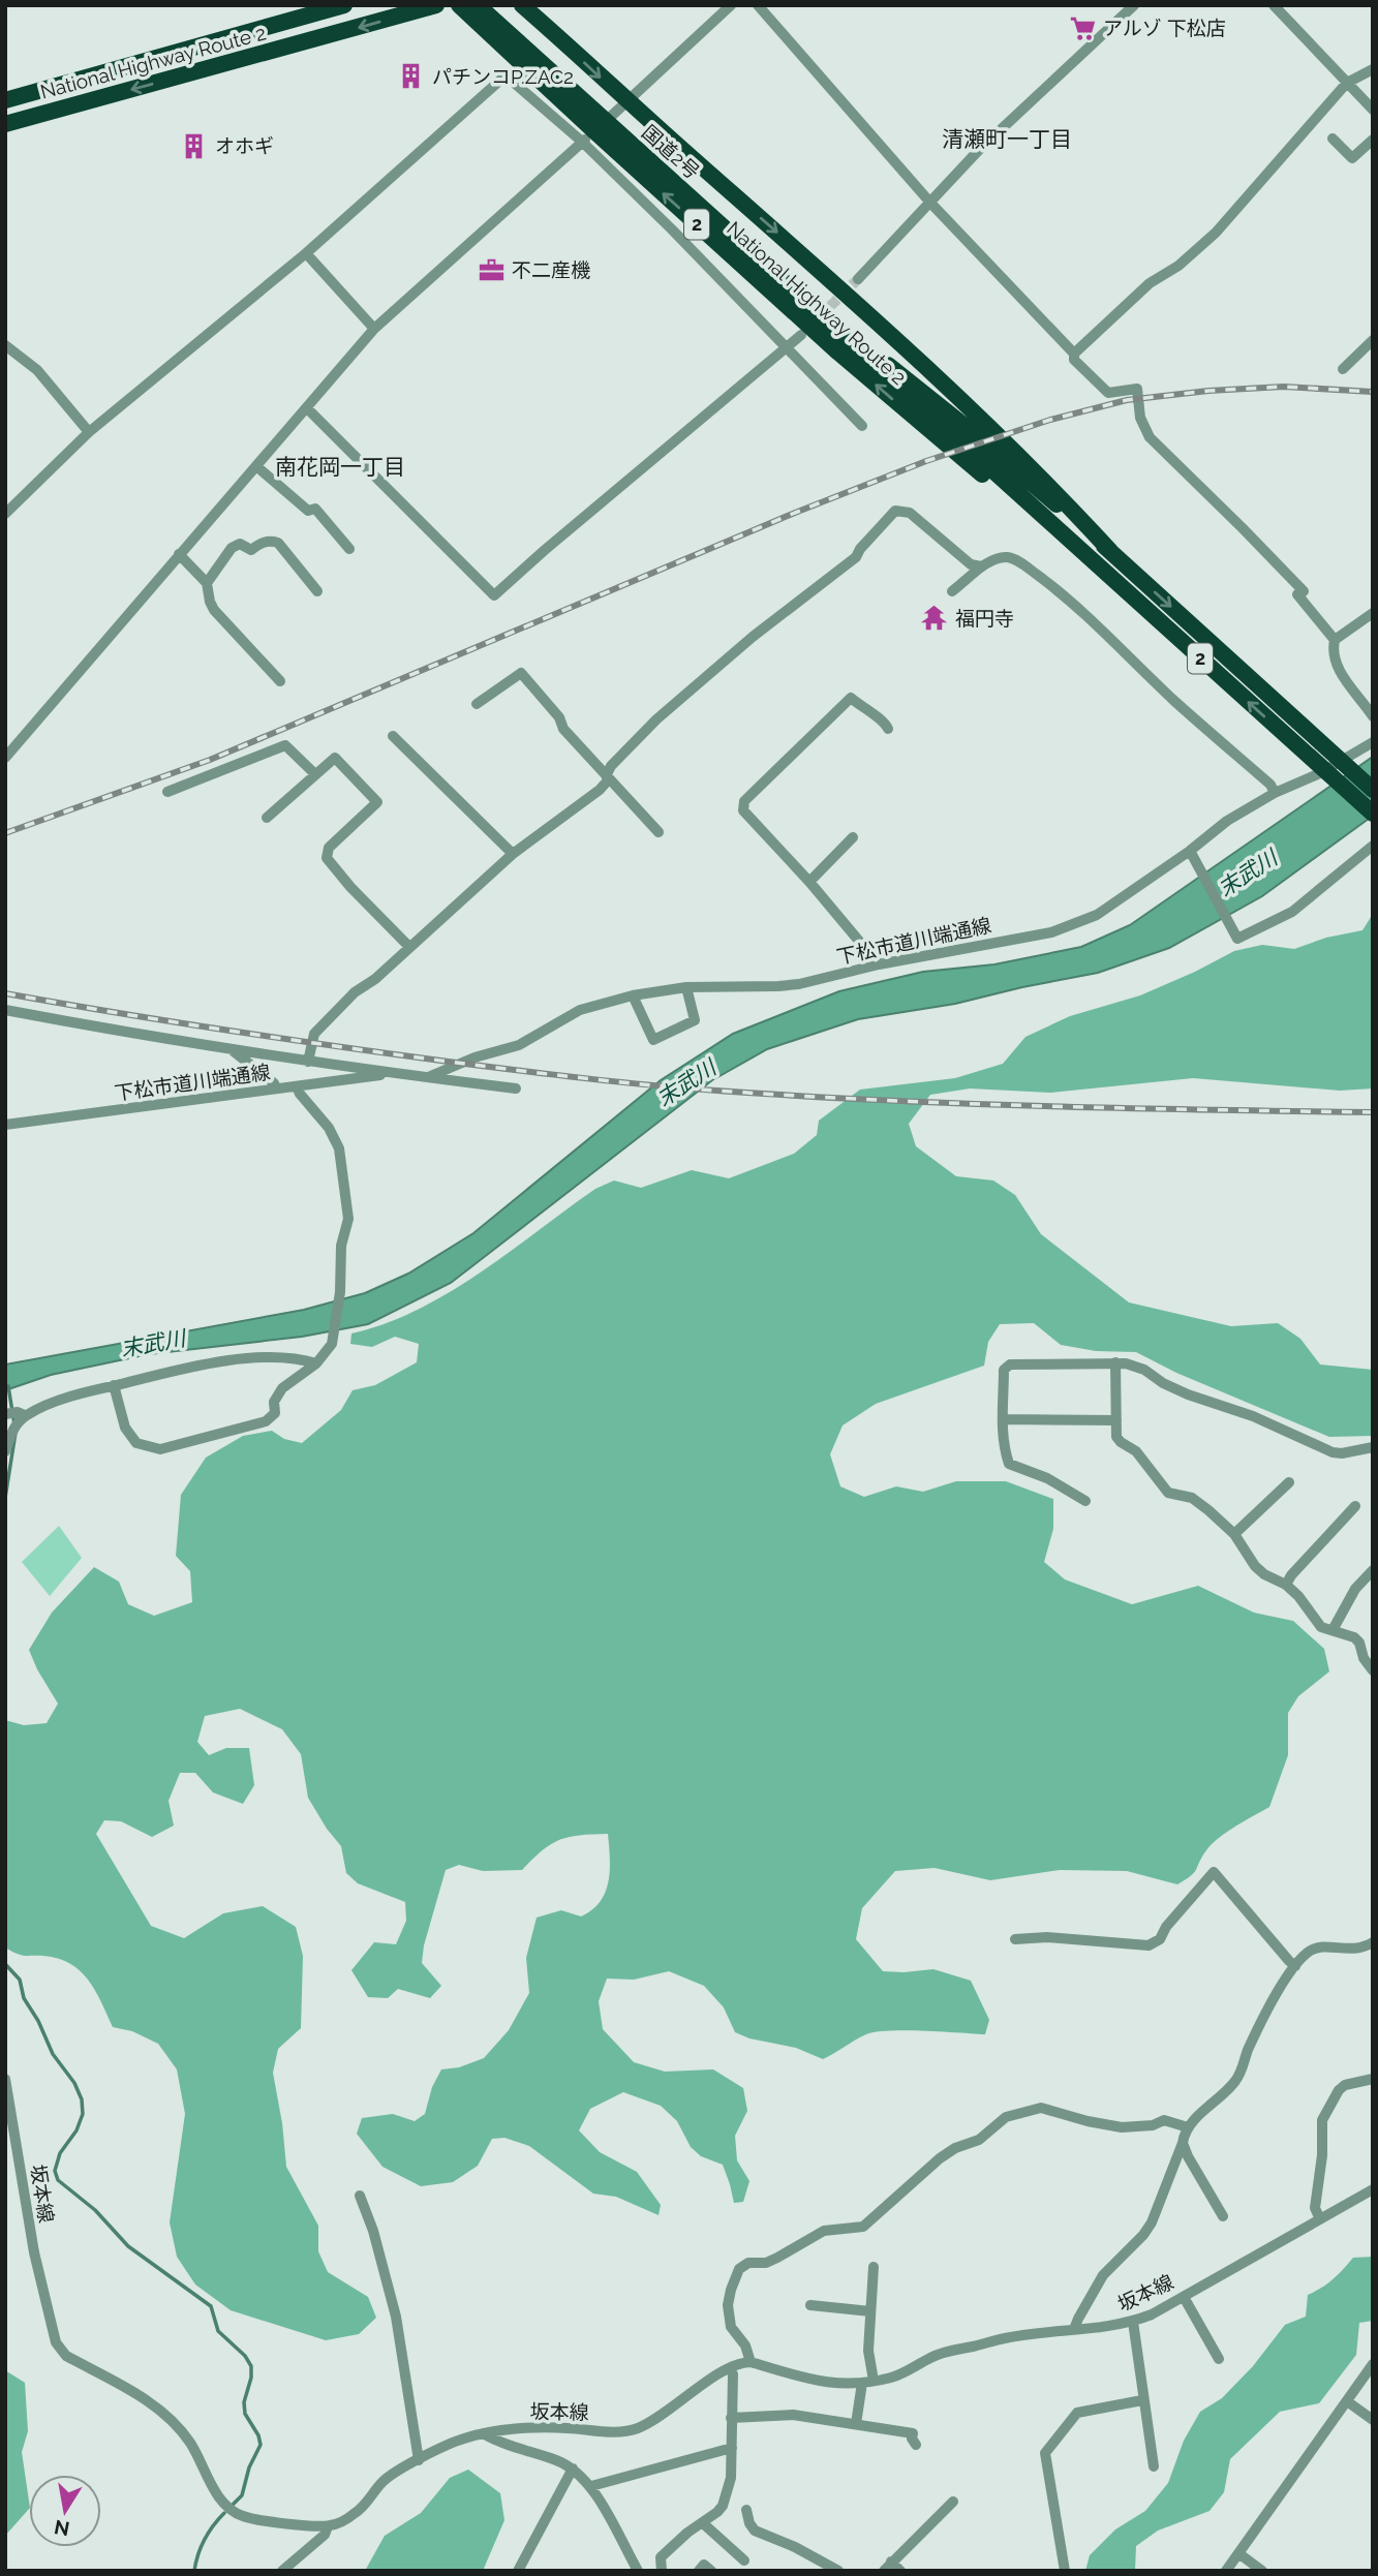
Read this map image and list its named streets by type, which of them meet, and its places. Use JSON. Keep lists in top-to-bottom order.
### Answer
{
  "streets": {
    "highway": ["National Highway Route 2", "国道2号", "2"],
    "street": ["下松市道川端通線", "坂本線"]
  },
  "crossings": [
    ["National Highway Route 2", "国道2号"]
  ],
  "districts": ["清瀬町一丁目", "南花岡一丁目"],
  "water": ["末武川"],
  "places": {
    "supermarket": ["アルゾ 下松店"],
    "building": ["パチンコP.ZAC2", "オホギ"],
    "office": ["不二産機"],
    "temple": ["福円寺"]
  },
  "north": "bottom"
}
